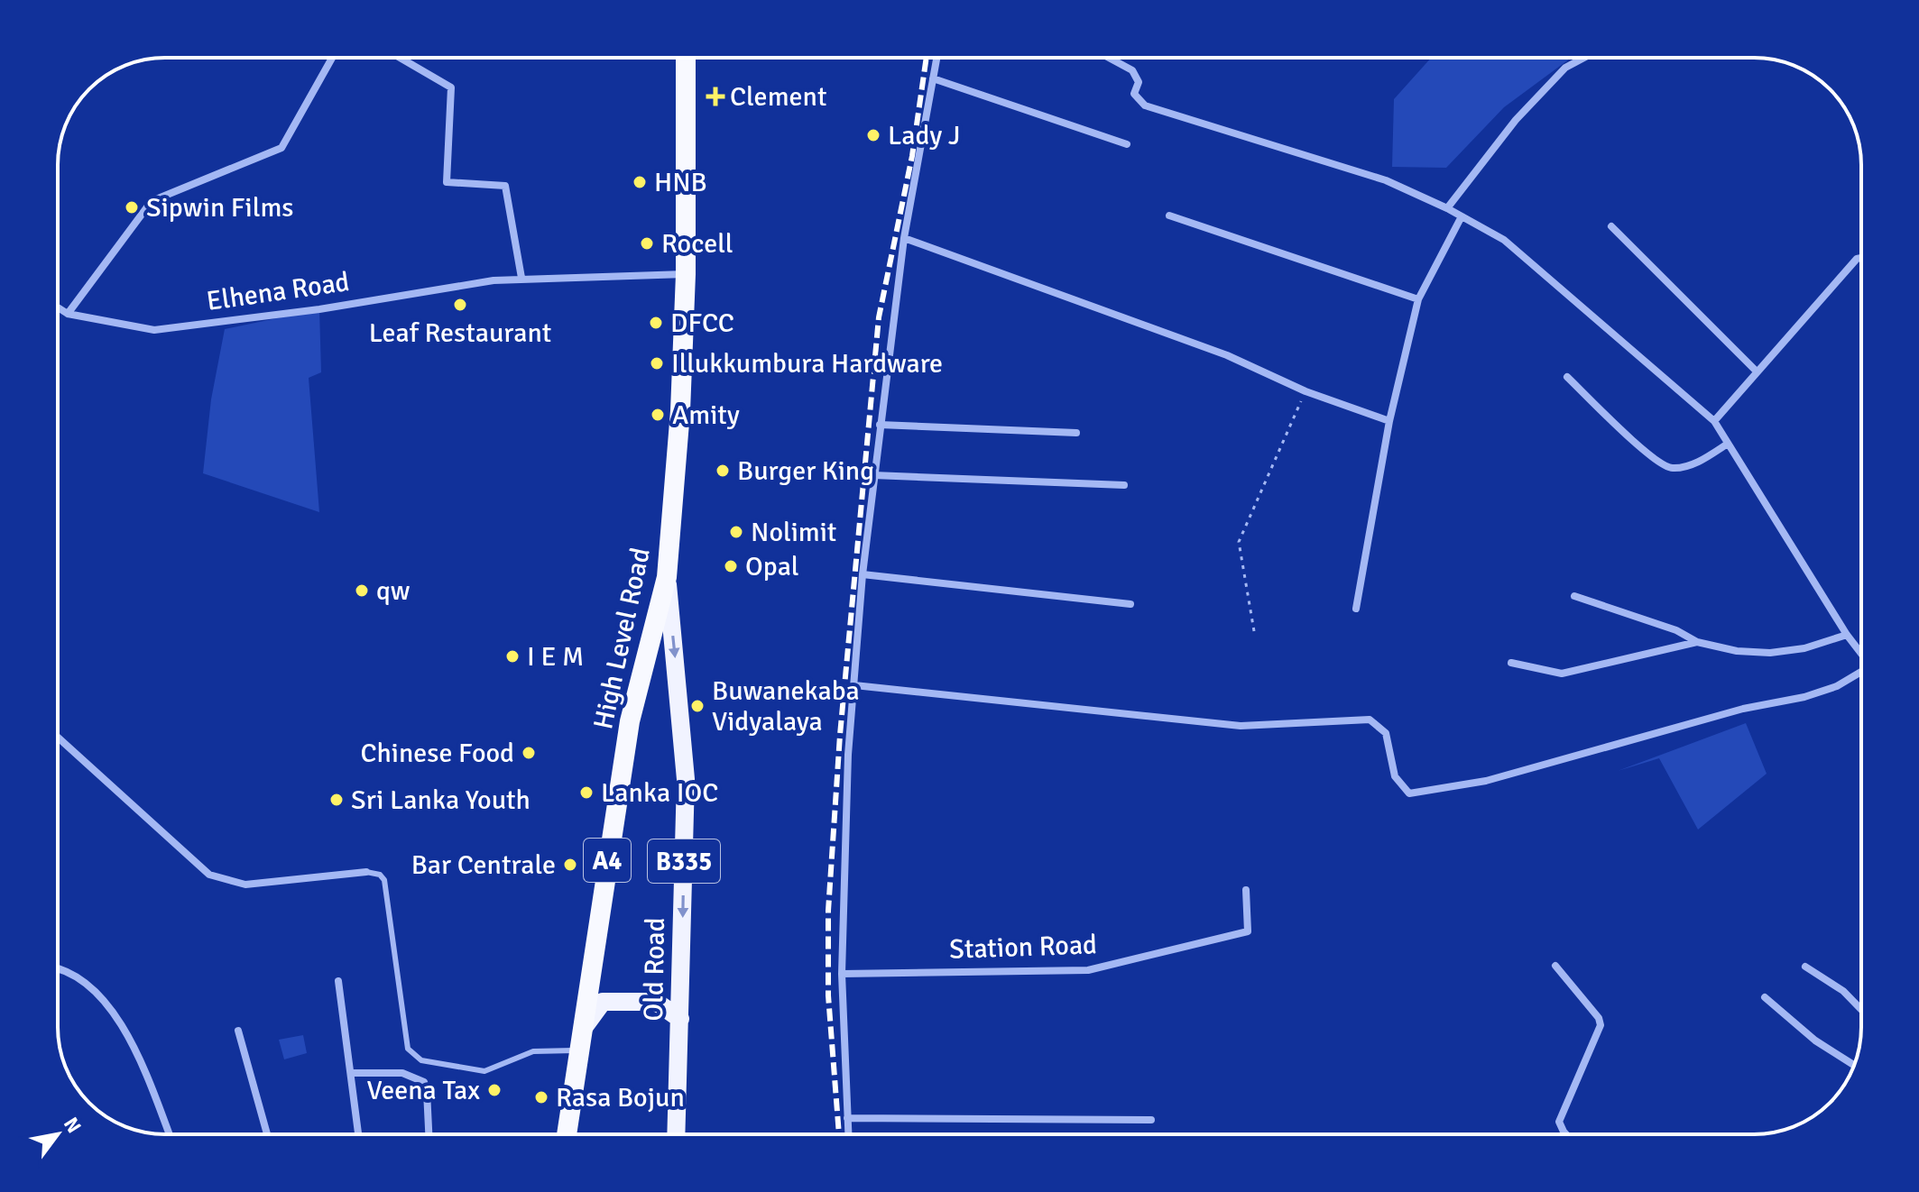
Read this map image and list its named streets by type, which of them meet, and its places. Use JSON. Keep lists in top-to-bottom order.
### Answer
{
  "streets": {
    "highway": ["High Level Road", "A4"],
    "main road": ["B335", "Old Road"],
    "street": ["Elhena Road", "Station Road"]
  },
  "crossings": [
    ["Elhena Road", "High Level Road"],
    ["High Level Road", "Old Road"]
  ],
  "one_way": ["Old Road"],
  "places": {
    "health": ["Clement"],
    "other": [
      "Lady J",
      "HNB",
      "Sipwin Films",
      "Rocell",
      "Leaf Restaurant",
      "DFCC",
      "Illukkumbura Hardware",
      "Amity",
      "Burger King",
      "Nolimit",
      "Opal",
      "qw",
      "I E M",
      "Buwanekaba Vidyalaya",
      "Chinese Food",
      "Lanka IOC",
      "Sri Lanka Youth",
      "Bar Centrale",
      "Veena Tax",
      "Rasa Bojun"
    ]
  },
  "north": "top right"
}
